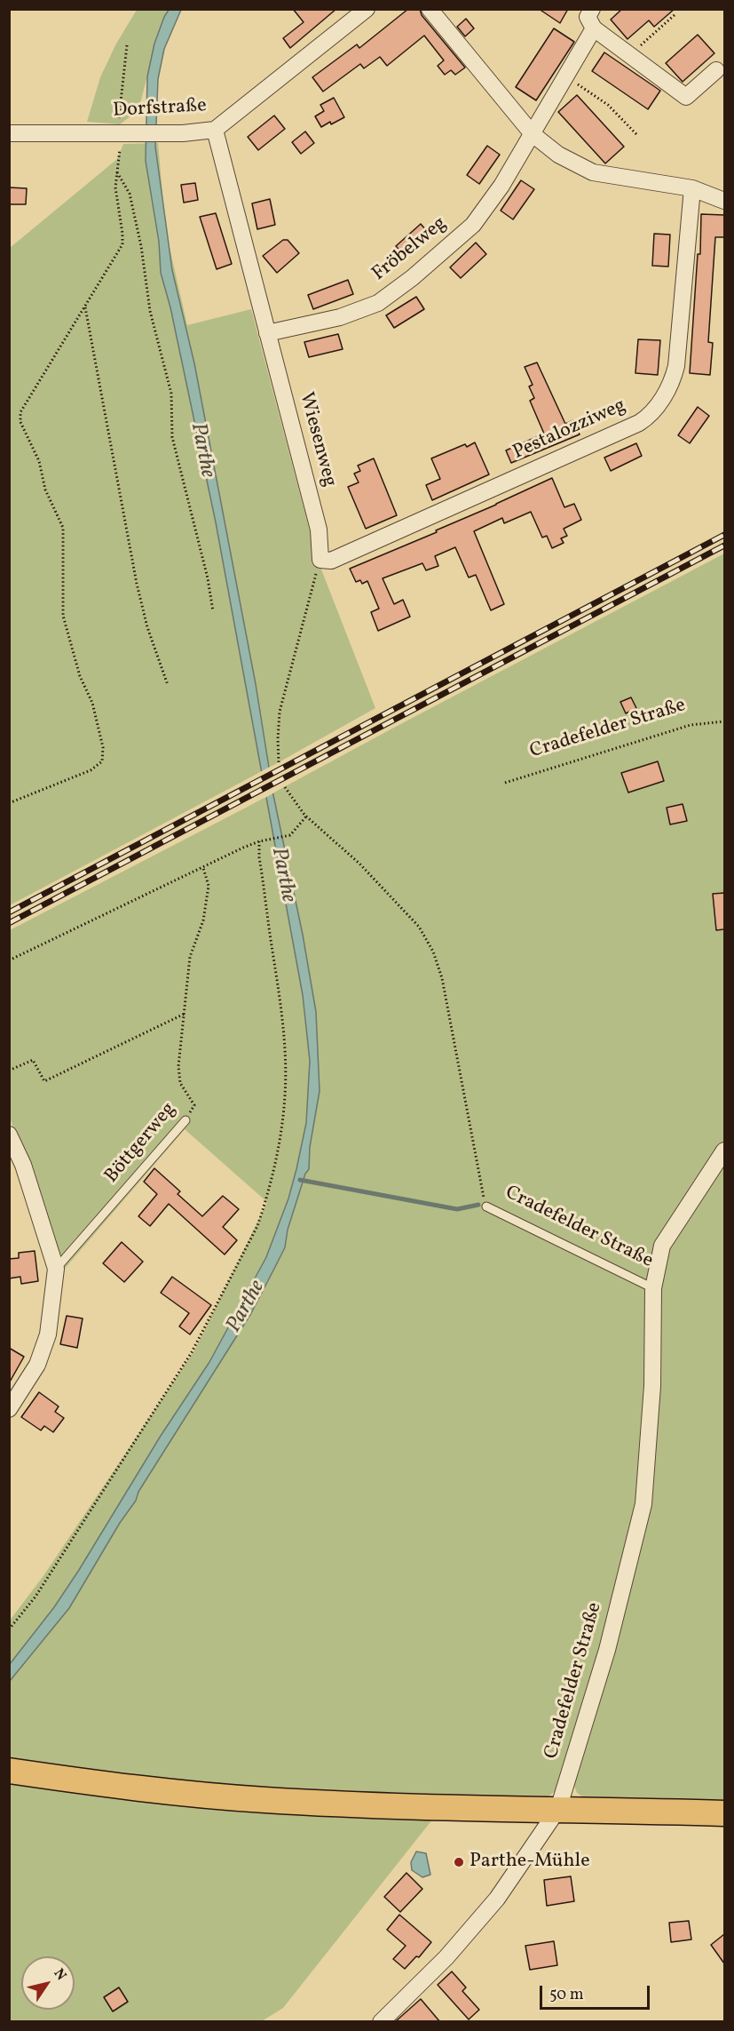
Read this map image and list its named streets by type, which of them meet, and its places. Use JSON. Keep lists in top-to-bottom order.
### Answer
{
  "streets": {
    "street": [
      "Dorfstraße",
      "Fröbelweg",
      "Pestalozziweg",
      "Wiesenweg",
      "Cradefelder Straße"
    ],
    "lane": ["Böttgerweg"]
  },
  "crossings": [
    ["Dorfstraße", "Wiesenweg"],
    ["Fröbelweg", "Wiesenweg"],
    ["Pestalozziweg", "Wiesenweg"]
  ],
  "water": ["Parthe"],
  "places": ["Parthe-Mühle"],
  "scale_bar": "50 m",
  "north": "top right"
}
